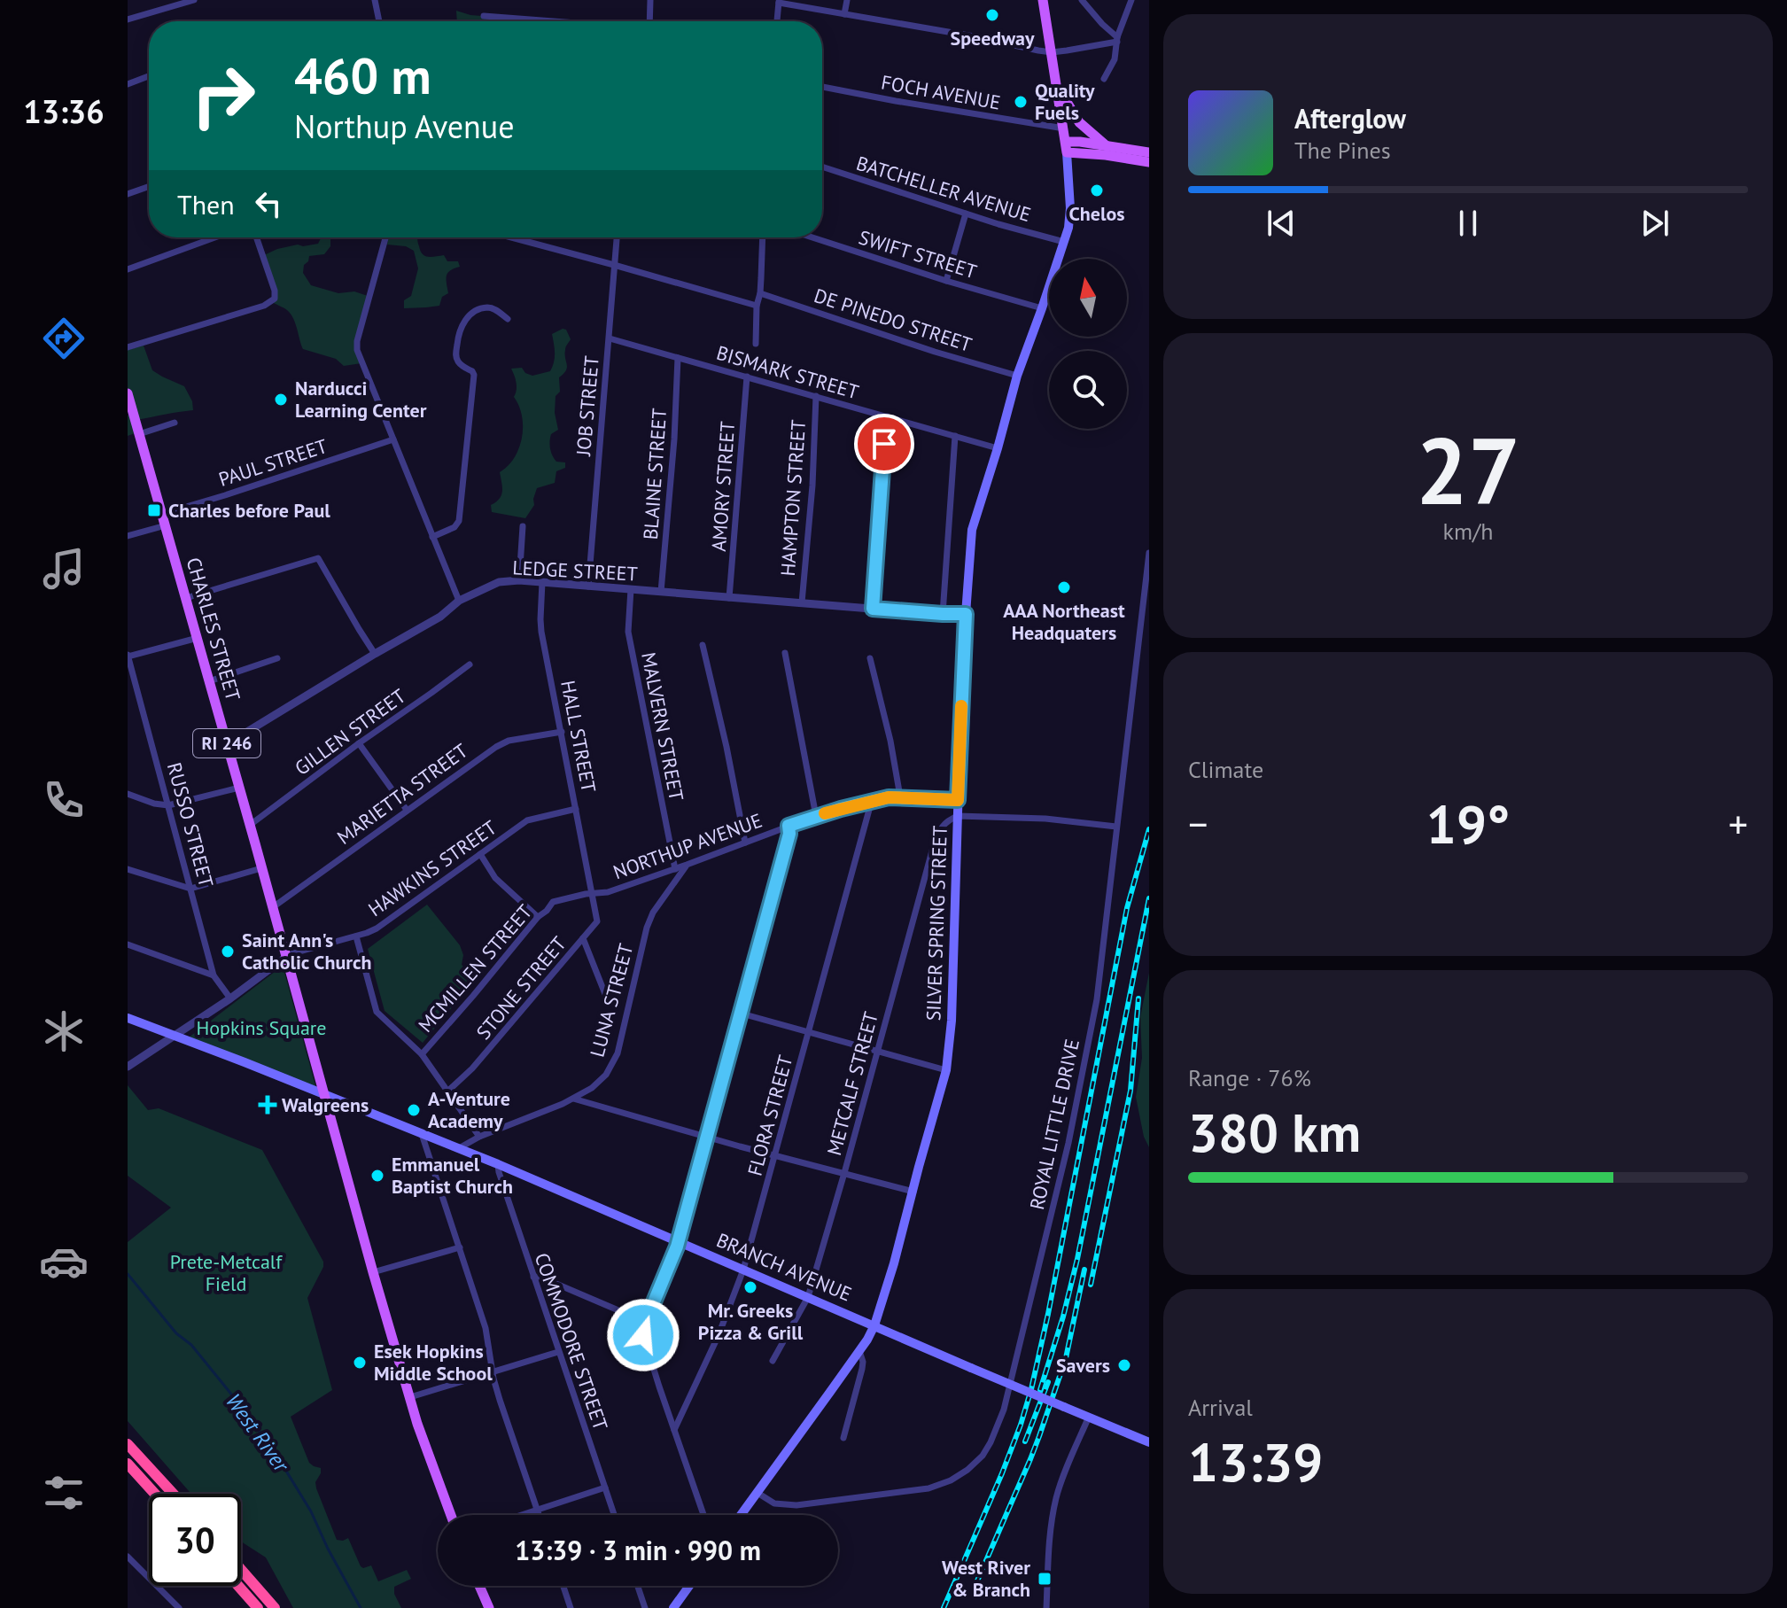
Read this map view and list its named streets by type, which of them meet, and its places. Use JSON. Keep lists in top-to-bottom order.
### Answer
{
  "streets": {
    "main road": [
      "CHARLES STREET",
      "RI 246",
      "SILVER SPRING STREET",
      "BRANCH AVENUE"
    ],
    "street": [
      "FOCH AVENUE",
      "BATCHELLER AVENUE",
      "SWIFT STREET",
      "DE PINEDO STREET",
      "BISMARK STREET",
      "JOB STREET",
      "PAUL STREET",
      "BLAINE STREET",
      "AMORY STREET",
      "HAMPTON STREET",
      "LEDGE STREET",
      "MALVERN STREET",
      "GILLEN STREET",
      "HALL STREET",
      "MARIETTA STREET",
      "RUSSO STREET",
      "NORTHUP AVENUE",
      "HAWKINS STREET",
      "MCMILLEN STREET",
      "STONE STREET",
      "LUNA STREET",
      "METCALF STREET",
      "FLORA STREET",
      "ROYAL LITTLE DRIVE",
      "COMMODORE STREET"
    ]
  },
  "crossings": [
    ["BATCHELLER AVENUE", "SILVER SPRING STREET"],
    ["SWIFT STREET", "SILVER SPRING STREET"],
    ["DE PINEDO STREET", "SILVER SPRING STREET"],
    ["BISMARK STREET", "JOB STREET"],
    ["BISMARK STREET", "BLAINE STREET"],
    ["BISMARK STREET", "AMORY STREET"],
    ["BISMARK STREET", "HAMPTON STREET"],
    ["BISMARK STREET", "SILVER SPRING STREET"],
    ["JOB STREET", "LEDGE STREET"],
    ["PAUL STREET", "CHARLES STREET"],
    ["BLAINE STREET", "LEDGE STREET"],
    ["AMORY STREET", "LEDGE STREET"],
    ["HAMPTON STREET", "LEDGE STREET"],
    ["LEDGE STREET", "CHARLES STREET"],
    ["LEDGE STREET", "MALVERN STREET"],
    ["LEDGE STREET", "HALL STREET"],
    ["LEDGE STREET", "SILVER SPRING STREET"],
    ["CHARLES STREET", "GILLEN STREET"],
    ["CHARLES STREET", "MARIETTA STREET"],
    ["CHARLES STREET", "HAWKINS STREET"],
    ["CHARLES STREET", "BRANCH AVENUE"],
    ["MALVERN STREET", "NORTHUP AVENUE"],
    ["HALL STREET", "MARIETTA STREET"],
    ["HALL STREET", "NORTHUP AVENUE"],
    ["HALL STREET", "HAWKINS STREET"],
    ["HALL STREET", "MCMILLEN STREET"],
    ["HALL STREET", "STONE STREET"],
    ["RUSSO STREET", "HAWKINS STREET"],
    ["NORTHUP AVENUE", "SILVER SPRING STREET"],
    ["NORTHUP AVENUE", "MCMILLEN STREET"],
    ["NORTHUP AVENUE", "STONE STREET"],
    ["NORTHUP AVENUE", "LUNA STREET"],
    ["NORTHUP AVENUE", "FLORA STREET"],
    ["HAWKINS STREET", "BRANCH AVENUE"],
    ["SILVER SPRING STREET", "METCALF STREET"],
    ["SILVER SPRING STREET", "ROYAL LITTLE DRIVE"],
    ["SILVER SPRING STREET", "BRANCH AVENUE"],
    ["MCMILLEN STREET", "STONE STREET"],
    ["LUNA STREET", "BRANCH AVENUE"],
    ["METCALF STREET", "BRANCH AVENUE"],
    ["FLORA STREET", "BRANCH AVENUE"],
    ["BRANCH AVENUE", "COMMODORE STREET"]
  ],
  "water": ["West River"],
  "parks": ["Hopkins Square", "Prete-Metcalf Field"],
  "places": {
    "other": [
      "Speedway",
      "Quality Fuels",
      "Chelos",
      "Narducci Learning Center",
      "AAA Northeast Headquaters",
      "Saint Ann's Catholic Church",
      "A-Venture Academy",
      "Emmanuel Baptist Church",
      "Mr. Greeks Pizza & Grill",
      "Esek Hopkins Middle School",
      "Savers"
    ],
    "transit": ["Charles before Paul", "West River & Branch"],
    "health": ["Walgreens"]
  },
  "north": "top",
  "page": {
    "tabs": "13:36",
    "turn": ["460 m", "Northup Avenue"],
    "song": ["Afterglow", "The Pines"],
    "then": "Then",
    "tile": [
      ["27", "km/h"],
      "Climate",
      ["Range · 76%", "380 km"],
      ["Arrival", "13:39"]
    ],
    "heat": ["−", "19°", "+"],
    "limit": "30",
    "trip": "13:39 · 3 min · 990 m"
  }
}
